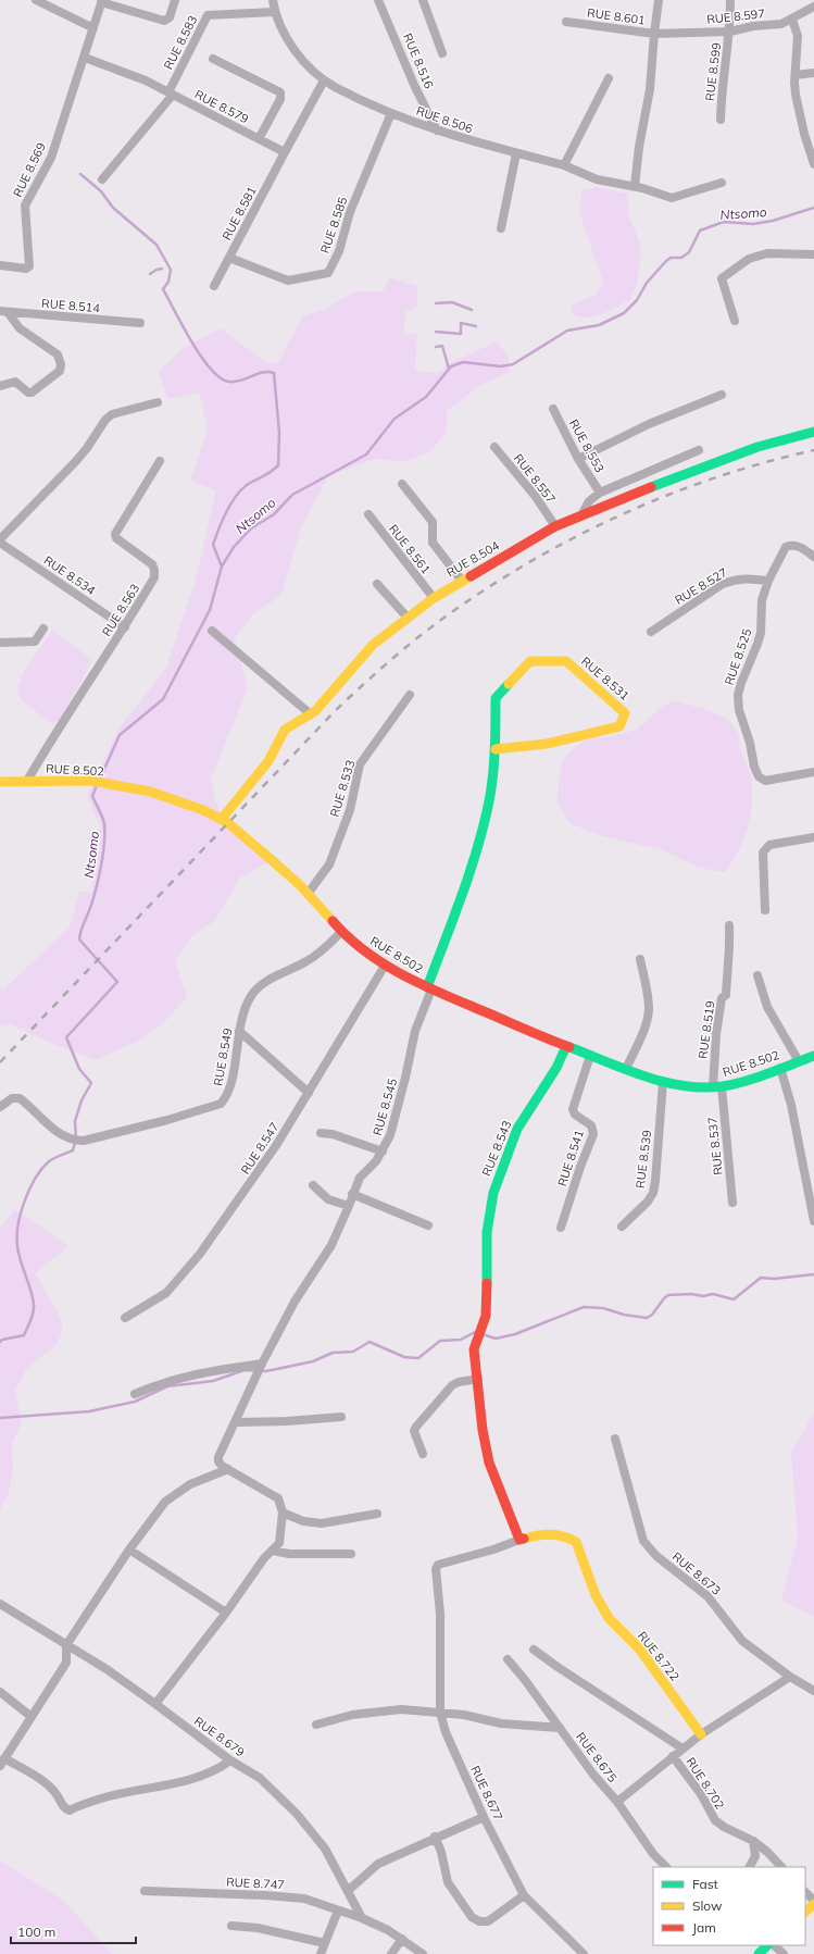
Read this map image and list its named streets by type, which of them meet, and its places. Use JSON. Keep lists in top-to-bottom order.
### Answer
{
  "streets": {
    "street": [
      "RUE 8.601",
      "RUE 8.597",
      "RUE 8.583",
      "RUE 8.516",
      "RUE 8.599",
      "RUE 8.579",
      "RUE 8.506",
      "RUE 8.569",
      "RUE 8.581",
      "RUE 8.585",
      "RUE 8.514",
      "RUE 8.553",
      "RUE 8.557",
      "RUE 8.561",
      "RUE 8.504",
      "RUE 8.534",
      "RUE 8.527",
      "RUE 8.563",
      "RUE 8.525",
      "RUE 8.531",
      "RUE 8.502",
      "RUE 8.533",
      "RUE 8.519",
      "RUE 8.549",
      "RUE 8.545",
      "RUE 8.537",
      "RUE 8.547",
      "RUE 8.543",
      "RUE 8.541",
      "RUE 8.539",
      "RUE 8.673",
      "RUE 8.722",
      "RUE 8.679",
      "RUE 8.675",
      "RUE 8.702",
      "RUE 8.677",
      "RUE 8.747"
    ]
  },
  "crossings": [
    ["RUE 8.601", "RUE 8.597"],
    ["RUE 8.597", "RUE 8.599"],
    ["RUE 8.583", "RUE 8.579"],
    ["RUE 8.583", "RUE 8.506"],
    ["RUE 8.516", "RUE 8.506"],
    ["RUE 8.579", "RUE 8.569"],
    ["RUE 8.579", "RUE 8.581"],
    ["RUE 8.506", "RUE 8.585"],
    ["RUE 8.581", "RUE 8.585"],
    ["RUE 8.557", "RUE 8.504"],
    ["RUE 8.561", "RUE 8.504"],
    ["RUE 8.504", "RUE 8.502"],
    ["RUE 8.534", "RUE 8.563"],
    ["RUE 8.527", "RUE 8.525"],
    ["RUE 8.563", "RUE 8.502"],
    ["RUE 8.531", "RUE 8.502"],
    ["RUE 8.531", "RUE 8.545"],
    ["RUE 8.502", "RUE 8.533"],
    ["RUE 8.502", "RUE 8.519"],
    ["RUE 8.502", "RUE 8.549"],
    ["RUE 8.502", "RUE 8.545"],
    ["RUE 8.502", "RUE 8.537"],
    ["RUE 8.502", "RUE 8.547"],
    ["RUE 8.502", "RUE 8.543"],
    ["RUE 8.502", "RUE 8.541"],
    ["RUE 8.502", "RUE 8.539"],
    ["RUE 8.519", "RUE 8.537"],
    ["RUE 8.543", "RUE 8.722"],
    ["RUE 8.543", "RUE 8.677"],
    ["RUE 8.722", "RUE 8.677"],
    ["RUE 8.679", "RUE 8.747"]
  ],
  "water": ["Ntsomo"],
  "legend": ["Fast", "Slow", "Jam"],
  "scale_bar": "100 m"
}
